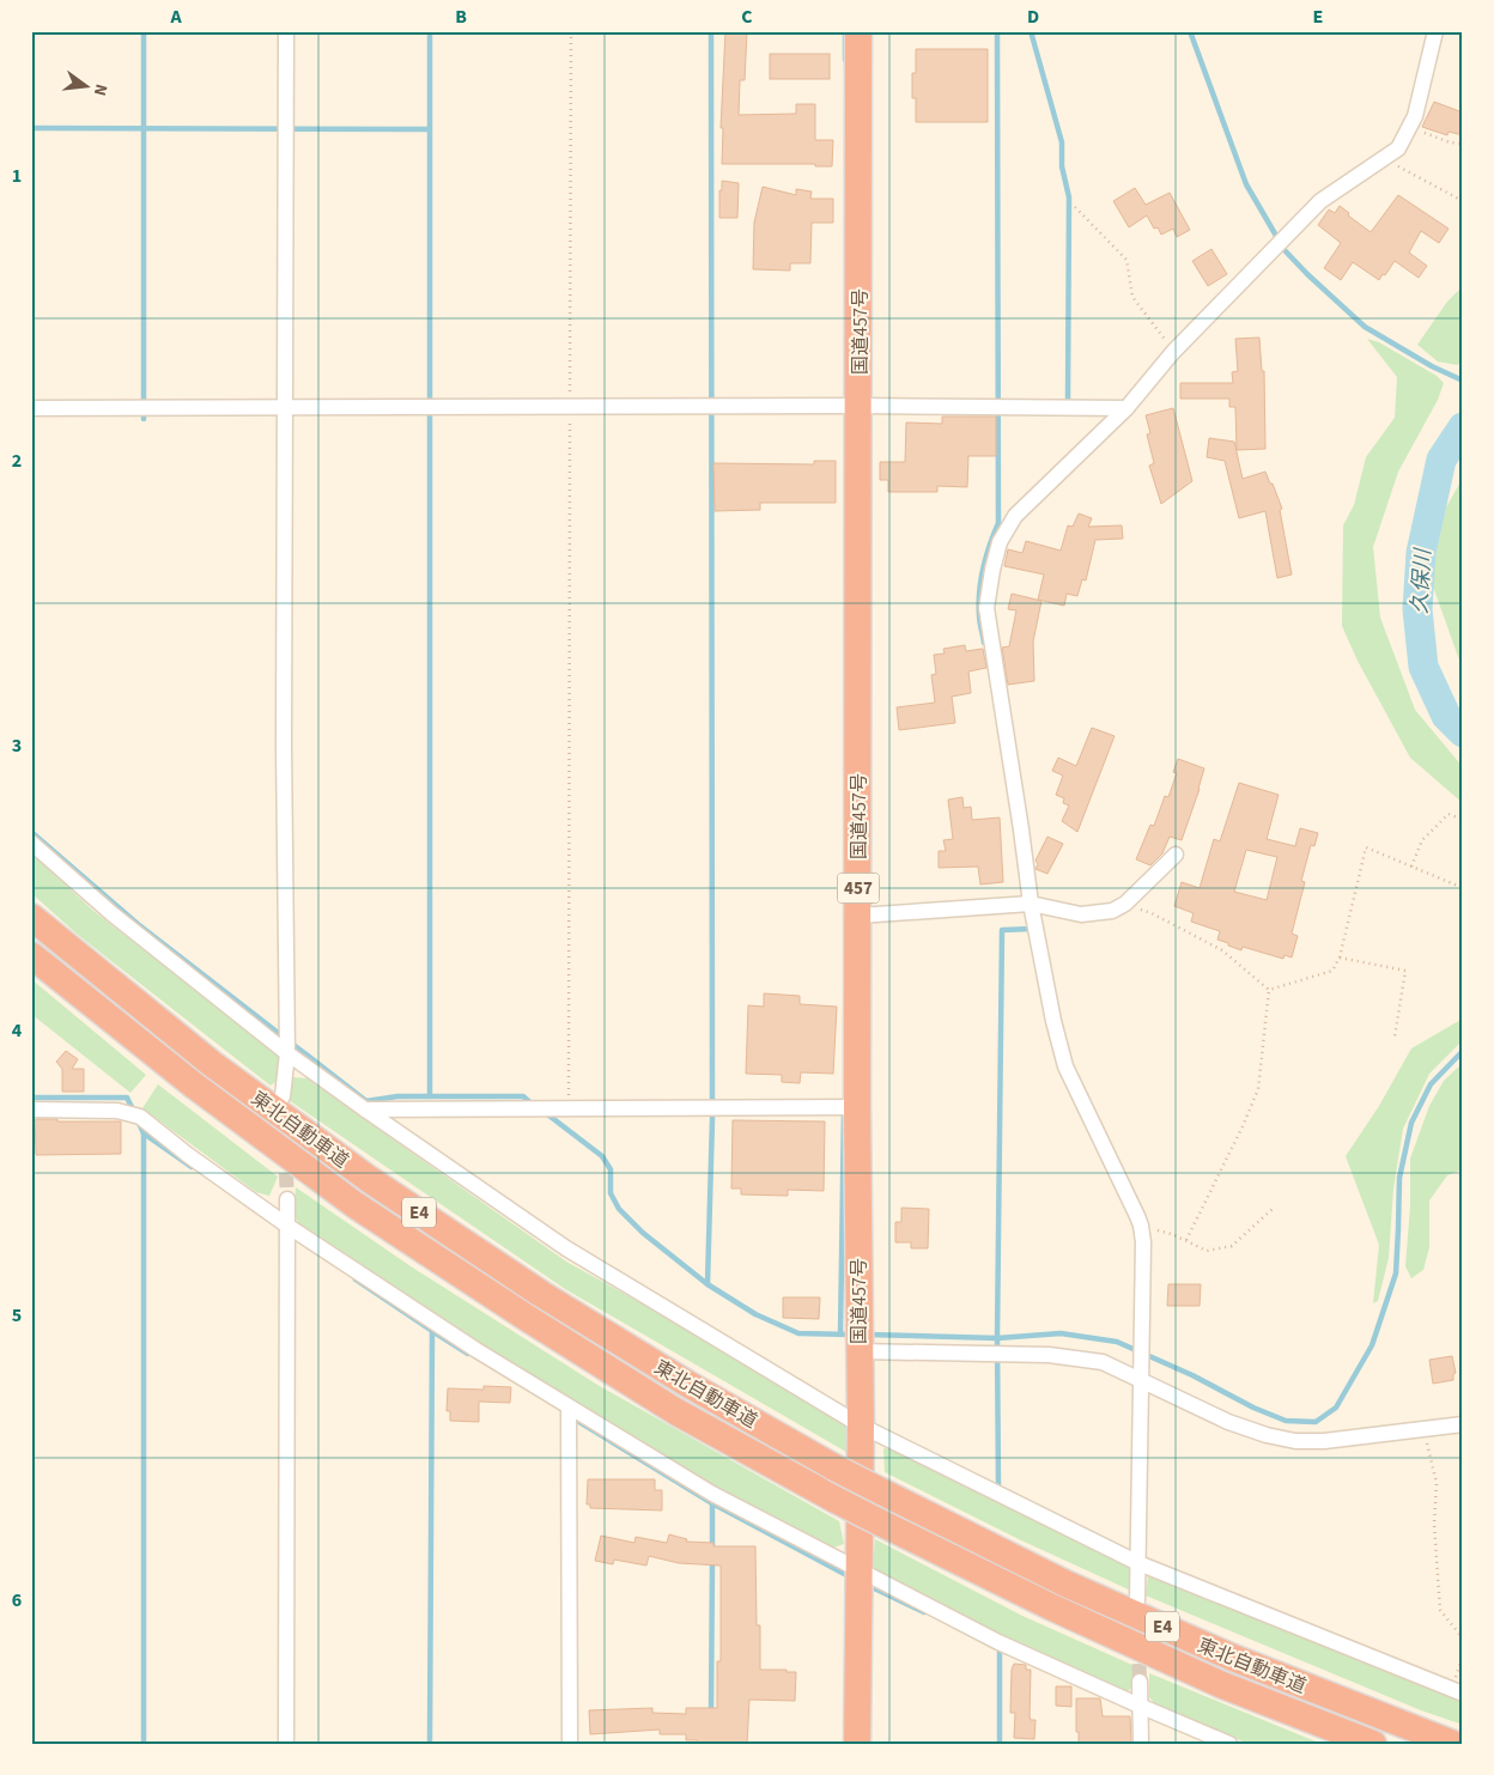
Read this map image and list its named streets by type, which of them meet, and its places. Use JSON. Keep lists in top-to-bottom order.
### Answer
{
  "streets": {
    "highway": [
      "国道457号",
      "457",
      "東北自動車道",
      "E4"
    ]
  },
  "water": ["久保川"],
  "north": "right",
  "grid": {
    "columns": [
      "A",
      "B",
      "C",
      "D",
      "E"
    ],
    "rows": [
      "1",
      "2",
      "3",
      "4",
      "5",
      "6"
    ]
  }
}
